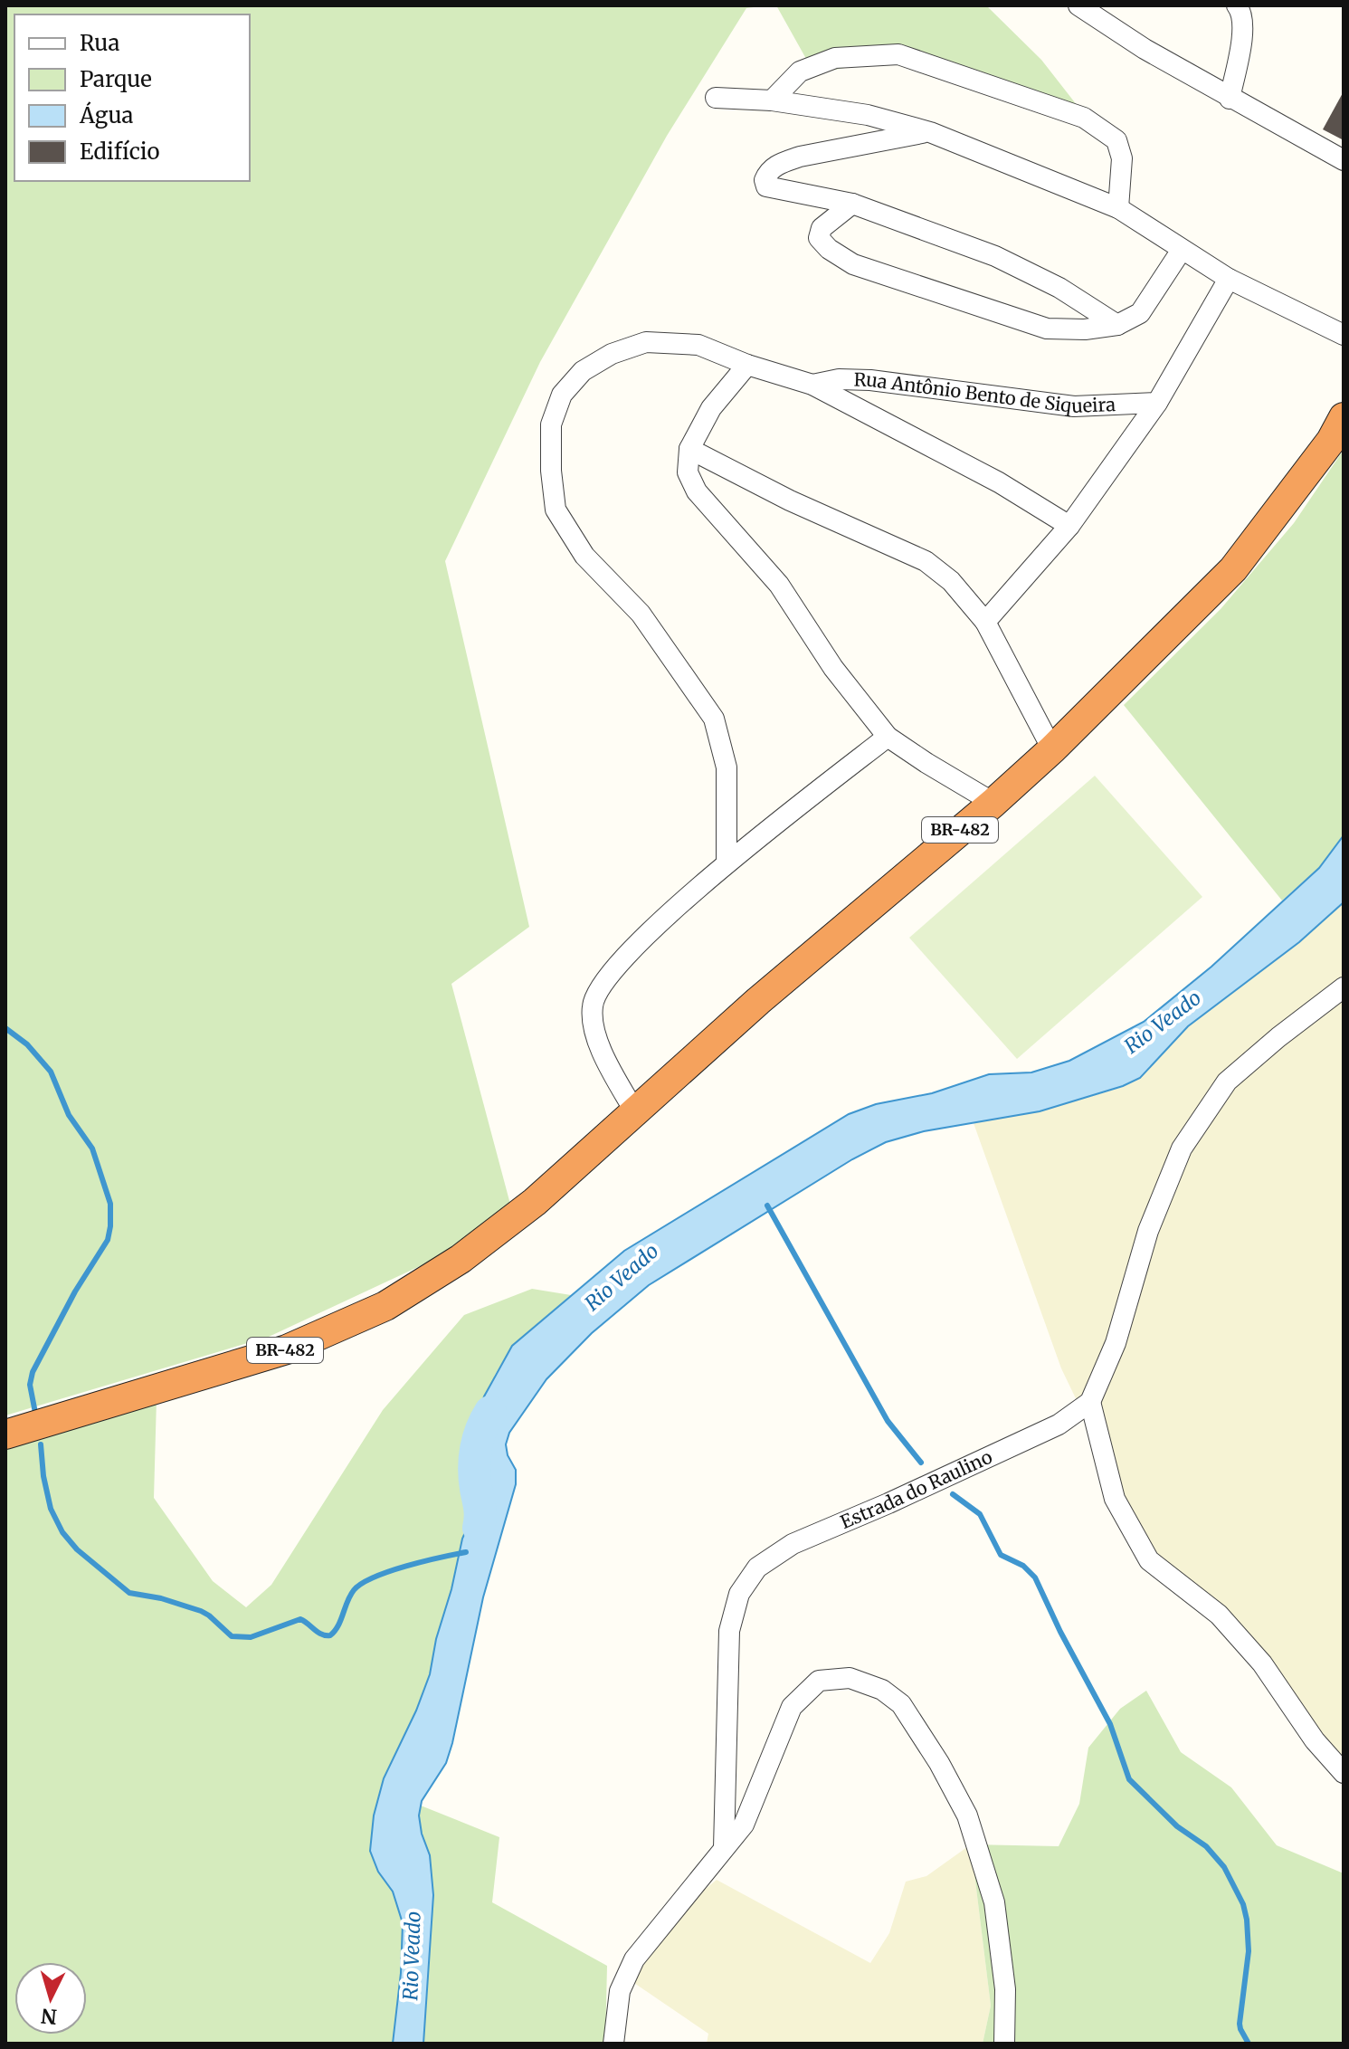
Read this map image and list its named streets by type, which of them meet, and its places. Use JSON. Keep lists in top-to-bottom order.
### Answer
{
  "streets": {
    "highway": ["BR-482"],
    "street": ["Rua Antônio Bento de Siqueira", "Estrada do Raulino"]
  },
  "water": ["Rio Veado"],
  "legend": [
    "Rua",
    "Parque",
    "Água",
    "Edifício"
  ],
  "north": "bottom"
}
